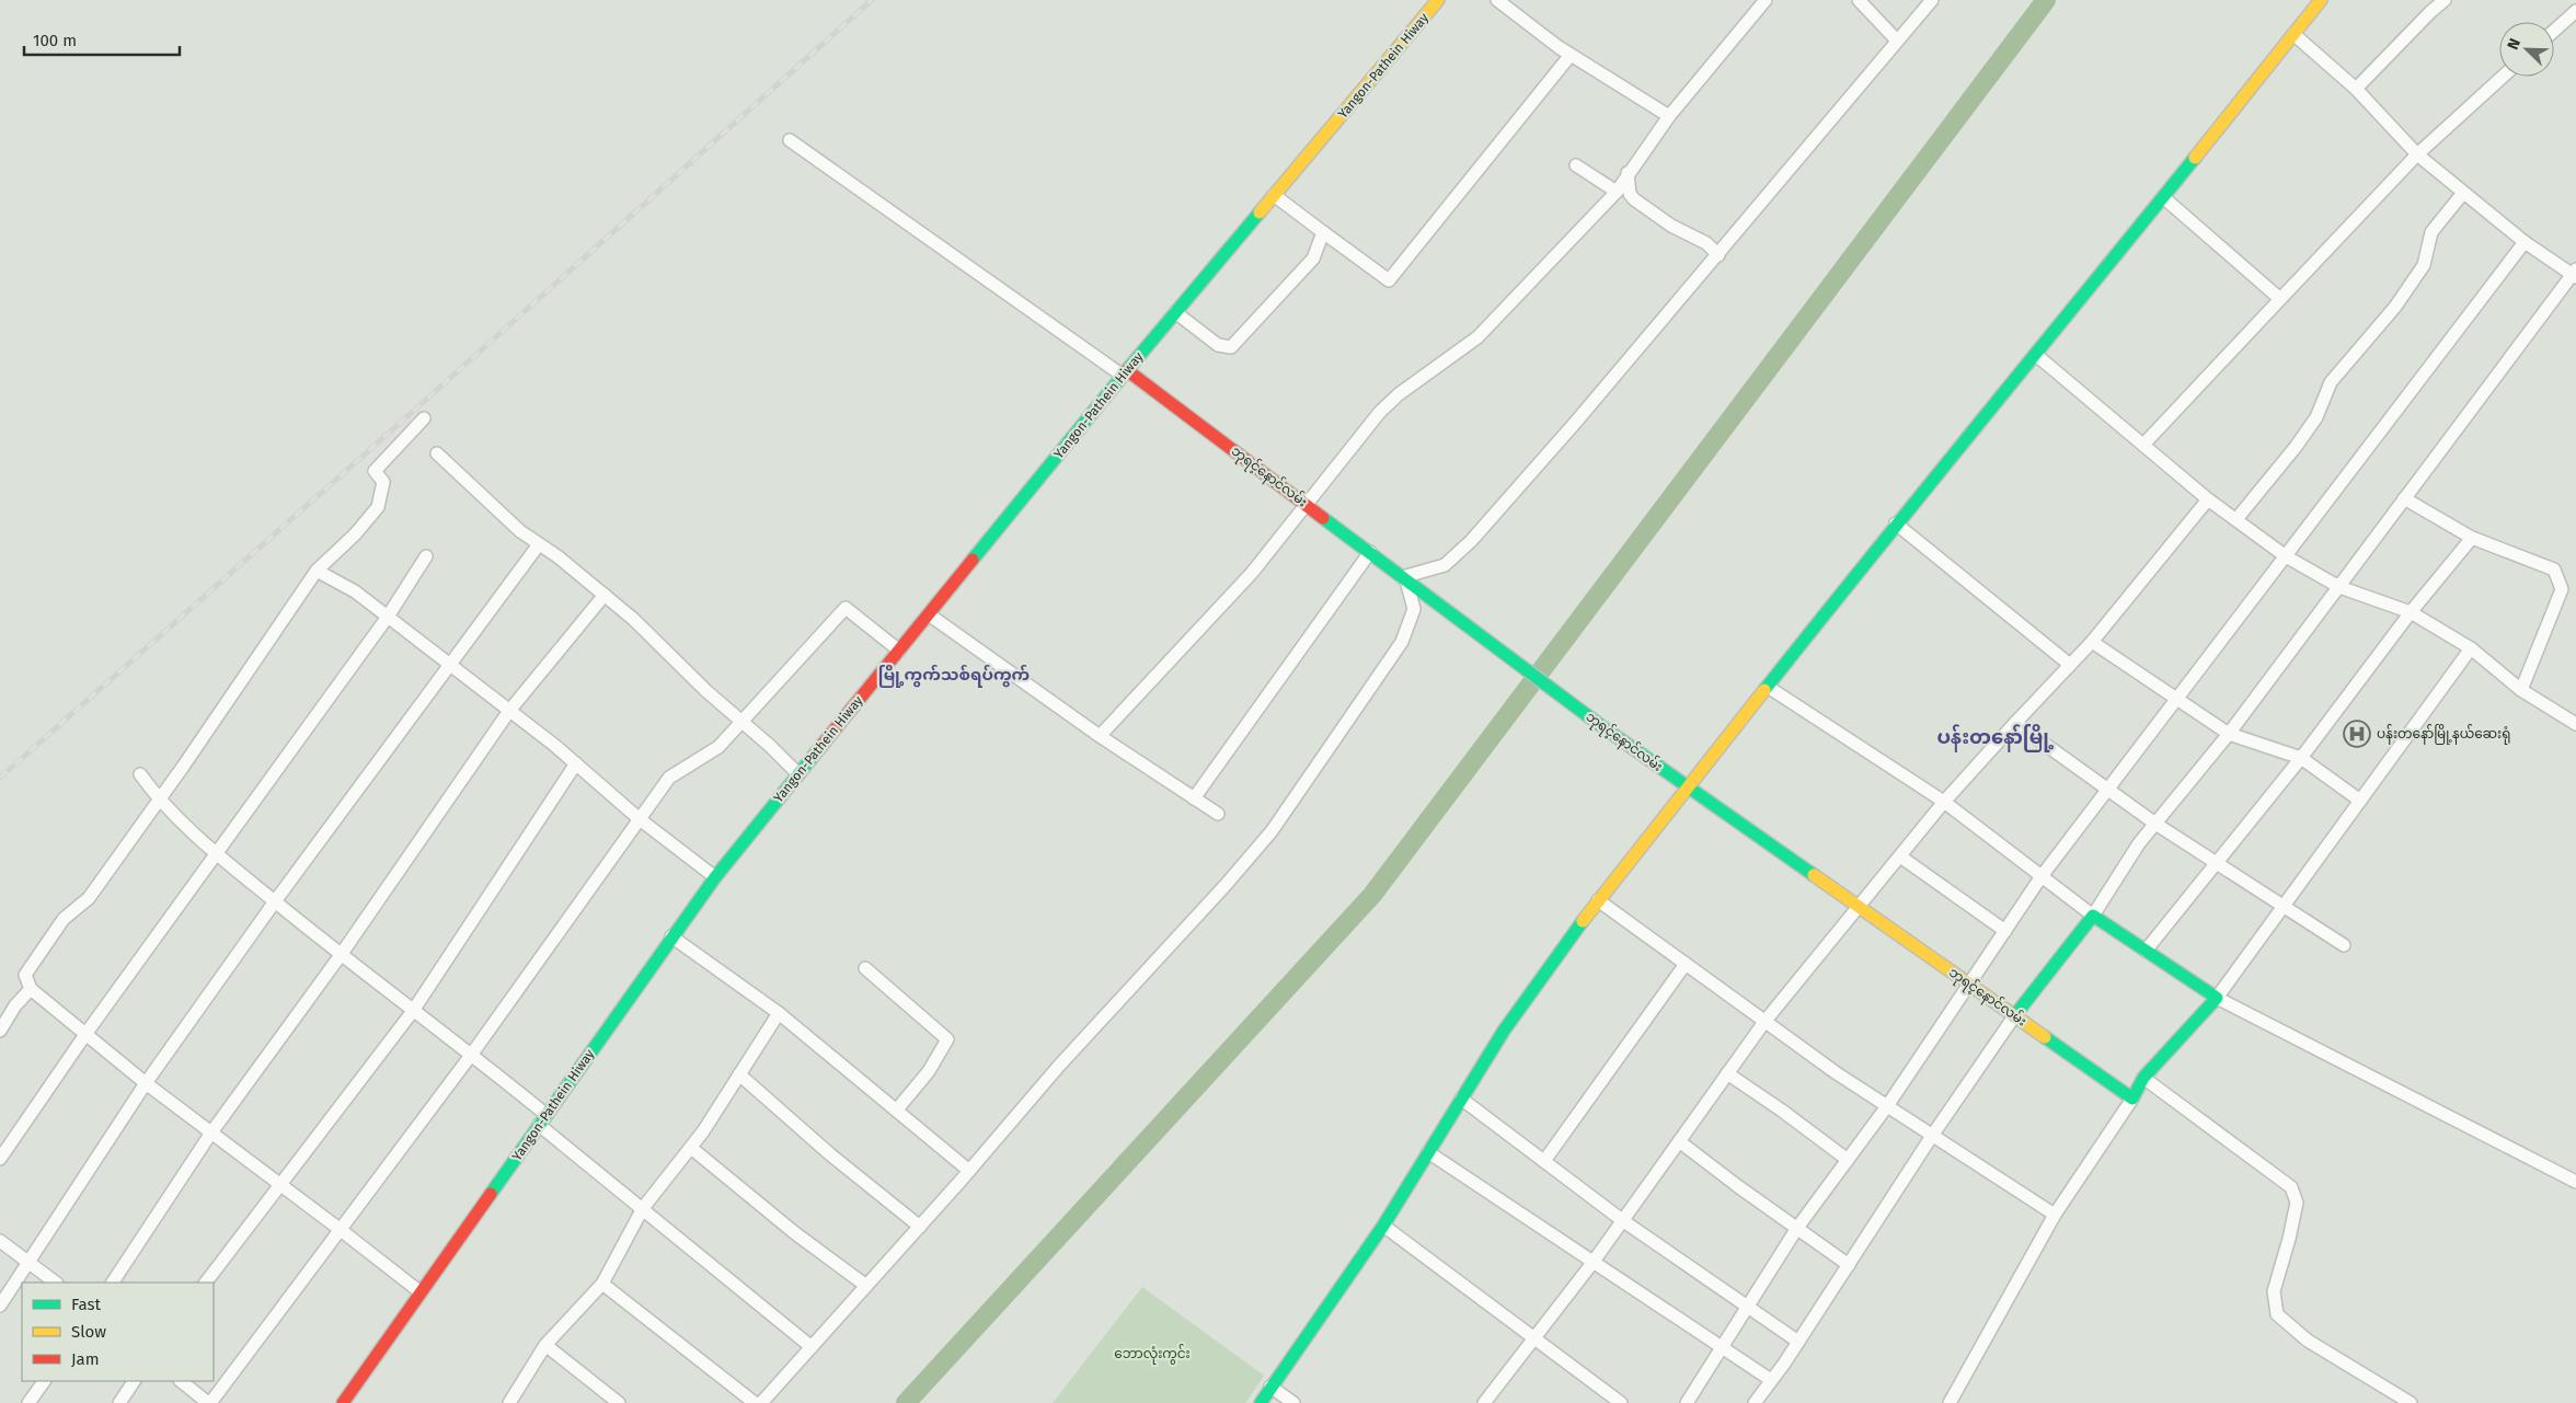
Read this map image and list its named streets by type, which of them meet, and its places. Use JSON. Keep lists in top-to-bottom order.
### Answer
{
  "streets": {
    "main road": ["Yangon-Pathein Hiway", "ဘုရင့်နောင်လမ်း"]
  },
  "crossings": [
    ["Yangon-Pathein Hiway", "ဘုရင့်နောင်လမ်း"]
  ],
  "districts": ["မြို့ကွက်သစ်ရပ်ကွက်", "ပန်းတနော်မြို့"],
  "parks": ["ဘောလုံးကွင်း"],
  "places": {
    "hospital": ["ပန်းတနော်မြို့နယ်ဆေးရုံ"]
  },
  "legend": ["Fast", "Slow", "Jam"],
  "scale_bar": "100 m",
  "north": "top left"
}
